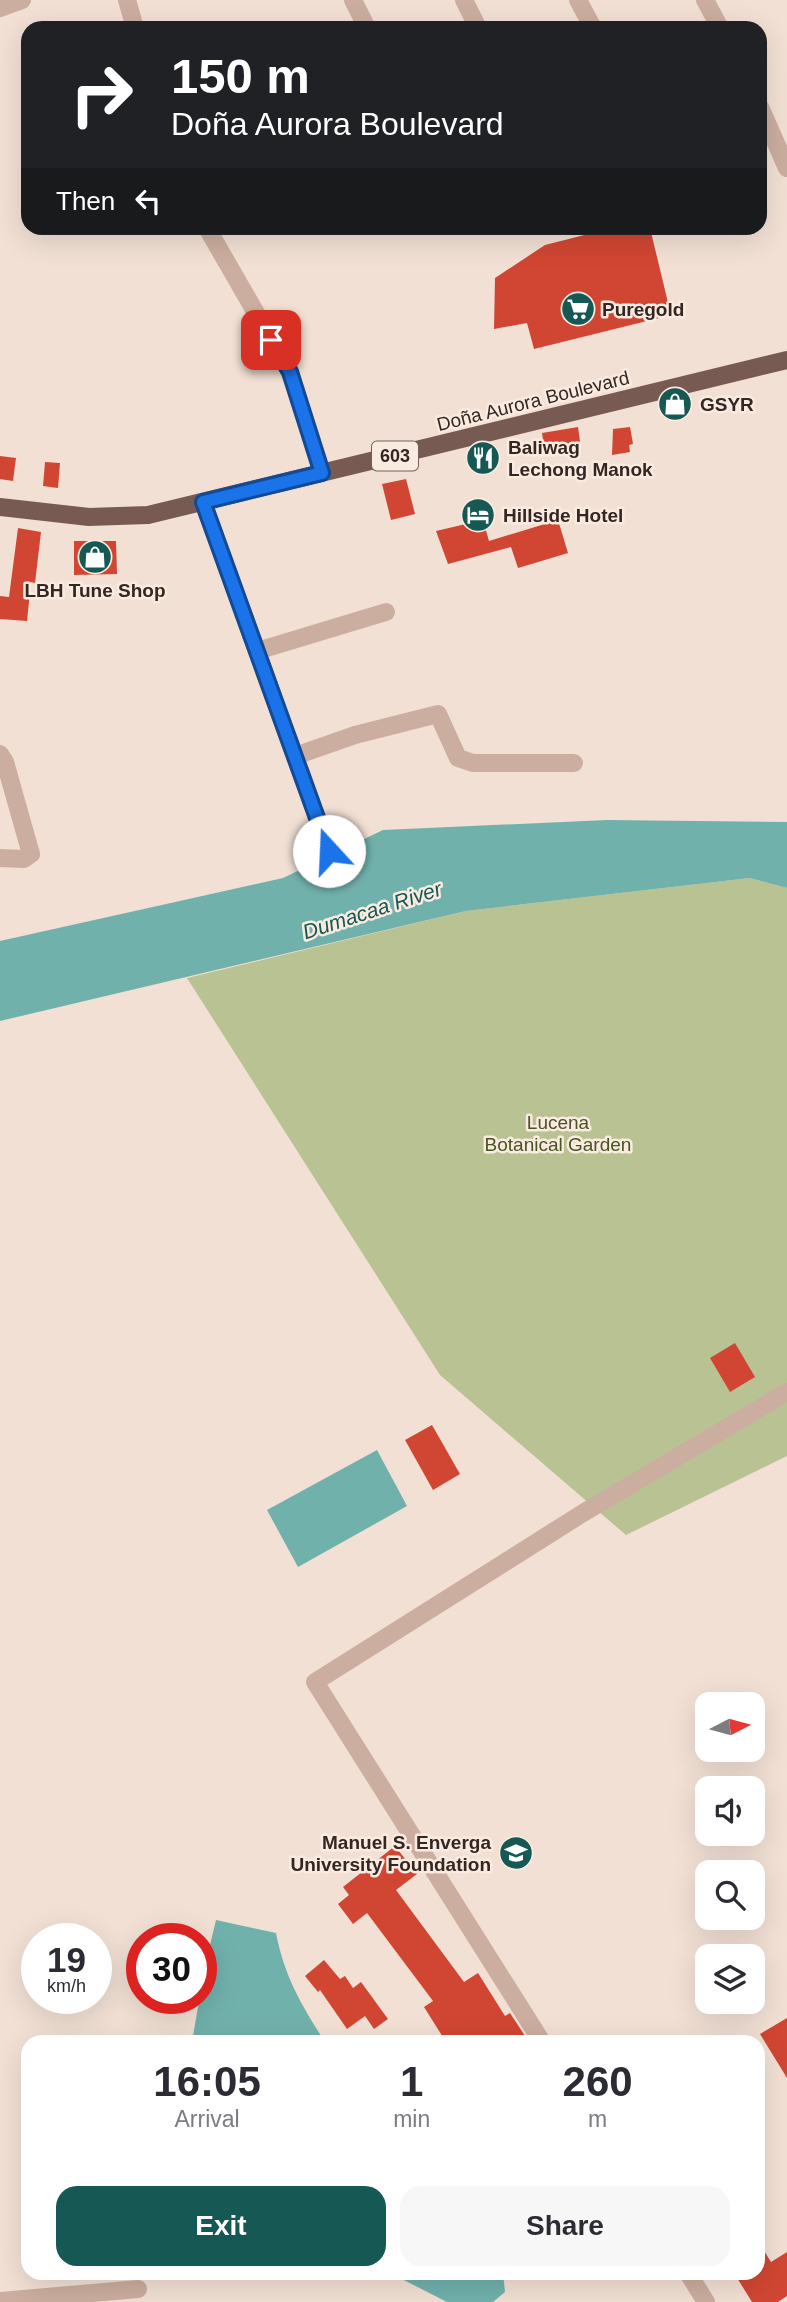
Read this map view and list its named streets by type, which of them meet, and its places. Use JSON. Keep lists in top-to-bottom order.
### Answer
{
  "streets": {
    "main road": ["Doña Aurora Boulevard", "603"]
  },
  "water": ["Dumacaa River"],
  "parks": ["Lucena Botanical Garden"],
  "places": {
    "supermarket": ["Puregold"],
    "shop": ["GSYR", "LBH Tune Shop"],
    "restaurant": ["Baliwag Lechong Manok"],
    "hotel": ["Hillside Hotel"],
    "school or university": ["Manuel S. Enverga University Foundation"]
  },
  "north": "right",
  "page": {
    "turn": ["150 m", "Doña Aurora Boulevard"],
    "then": "Then",
    "speed": "19 km/h",
    "limit": "30",
    "eta": [
      "16:05",
      "Arrival",
      "1",
      "min",
      "260",
      "m"
    ],
    "buttons": ["Exit", "Share"]
  }
}
